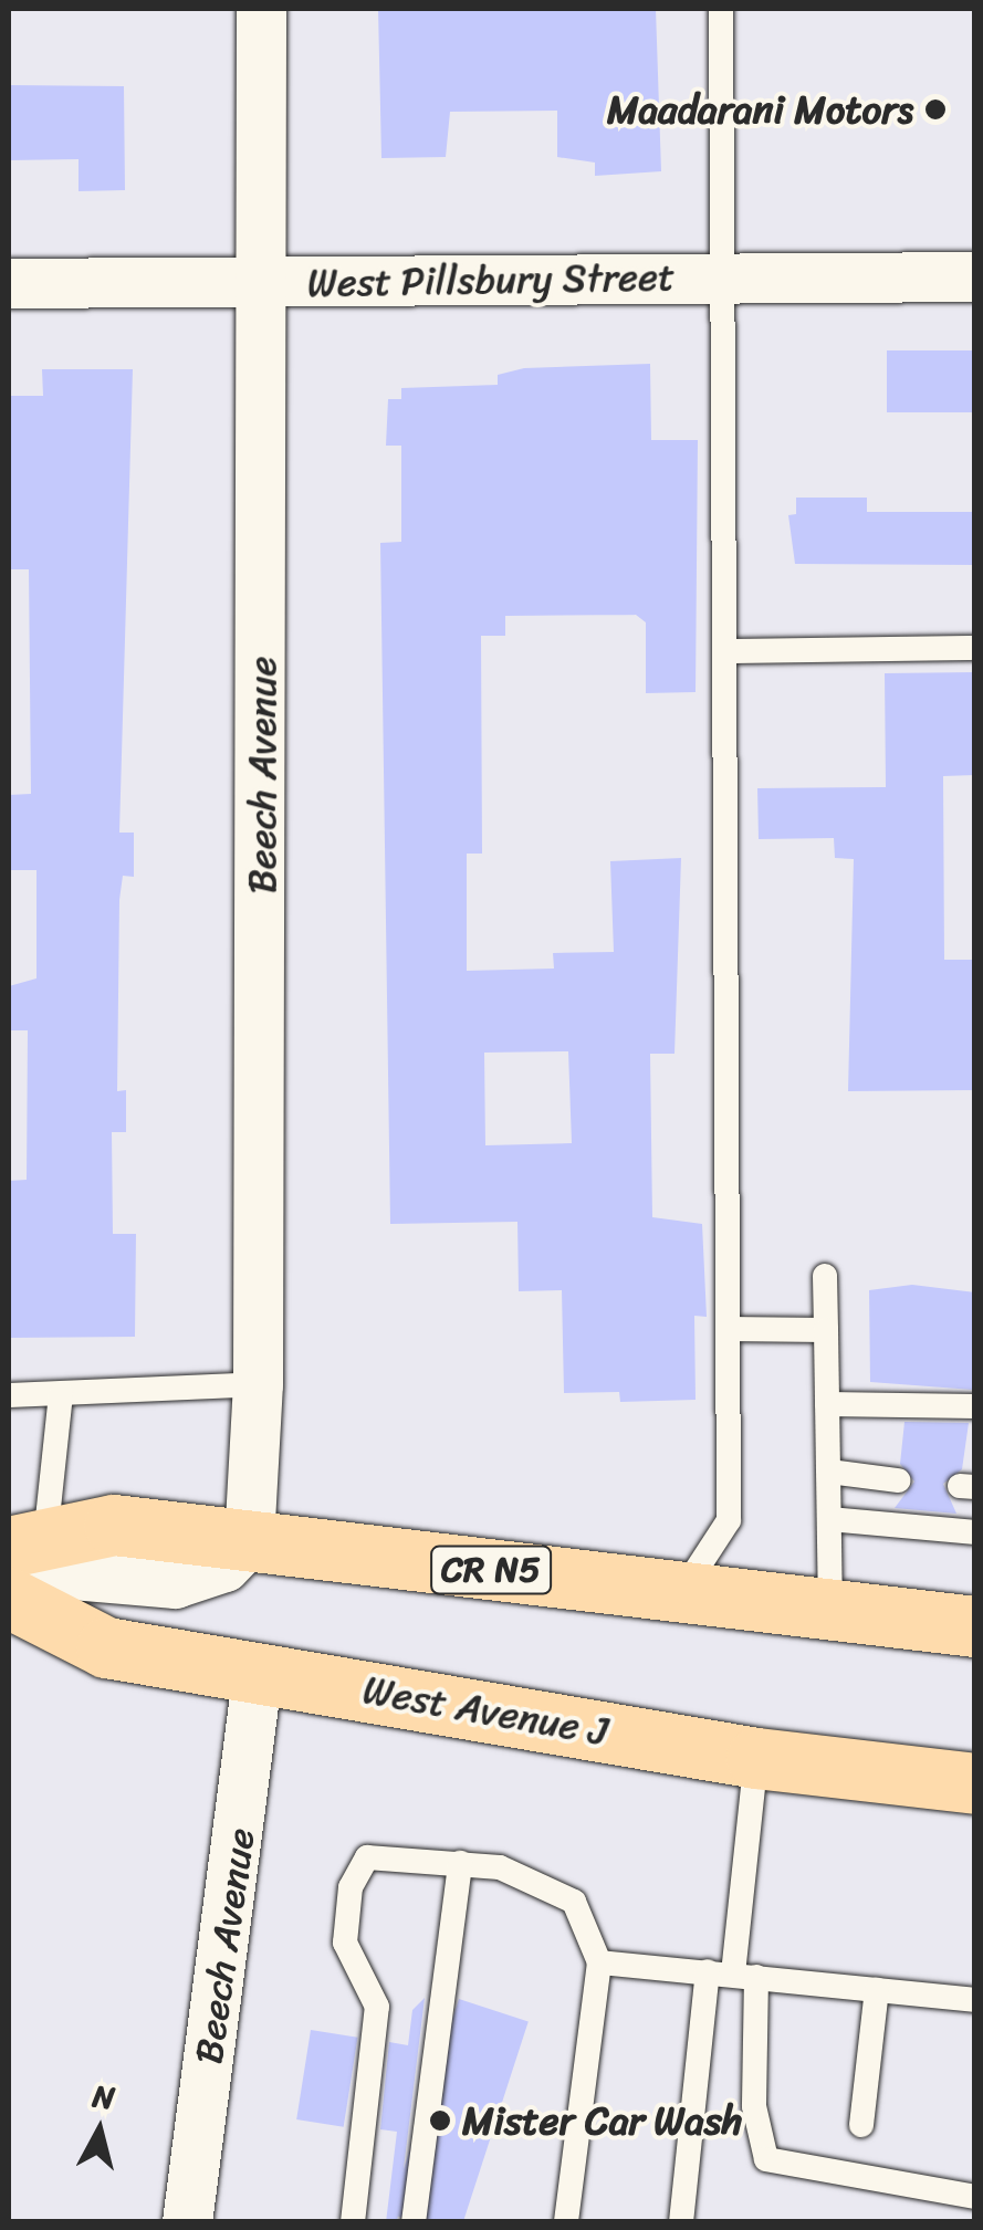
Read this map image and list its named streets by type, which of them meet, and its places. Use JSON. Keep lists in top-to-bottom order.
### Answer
{
  "streets": {
    "main road": ["CR N5", "West Avenue J"],
    "street": ["West Pillsbury Street", "Beech Avenue"]
  },
  "crossings": [
    ["West Pillsbury Street", "Beech Avenue"],
    ["Beech Avenue", "CR N5"],
    ["Beech Avenue", "West Avenue J"]
  ],
  "places": ["Maadarani Motors", "Mister Car Wash"],
  "north": "top"
}
